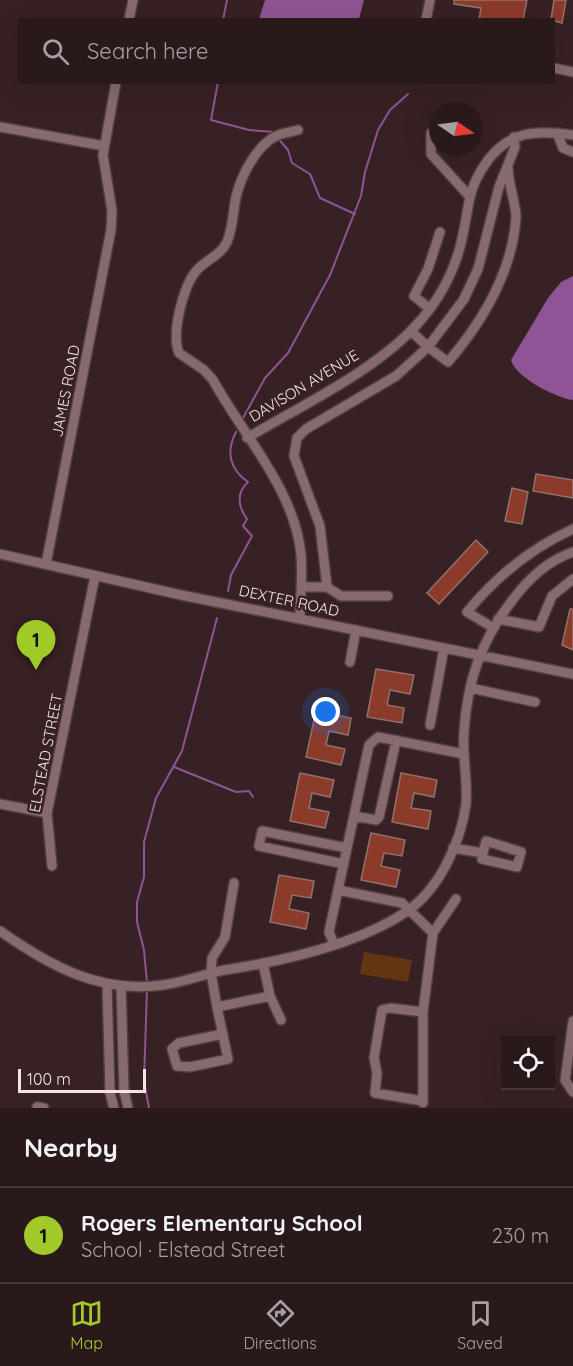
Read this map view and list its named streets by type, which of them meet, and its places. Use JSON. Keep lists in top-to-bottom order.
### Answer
{
  "streets": {
    "street": [
      "DAVISON AVENUE",
      "JAMES ROAD",
      "DEXTER ROAD",
      "ELSTEAD STREET"
    ]
  },
  "crossings": [
    ["DAVISON AVENUE", "DEXTER ROAD"],
    ["JAMES ROAD", "DEXTER ROAD"],
    ["DEXTER ROAD", "ELSTEAD STREET"]
  ],
  "scale_bar": "100 m",
  "north": "right",
  "page": {
    "search": "Search here",
    "pins": "1",
    "scale": "100 m",
    "heading": "Nearby",
    "list": [
      {
        "mark": "1",
        "name": "Rogers Elementary School",
        "note": "School · Elstead Street",
        "value": "230 m"
      }
    ],
    "nav": ["Map", "Directions", "Saved"]
  }
}
